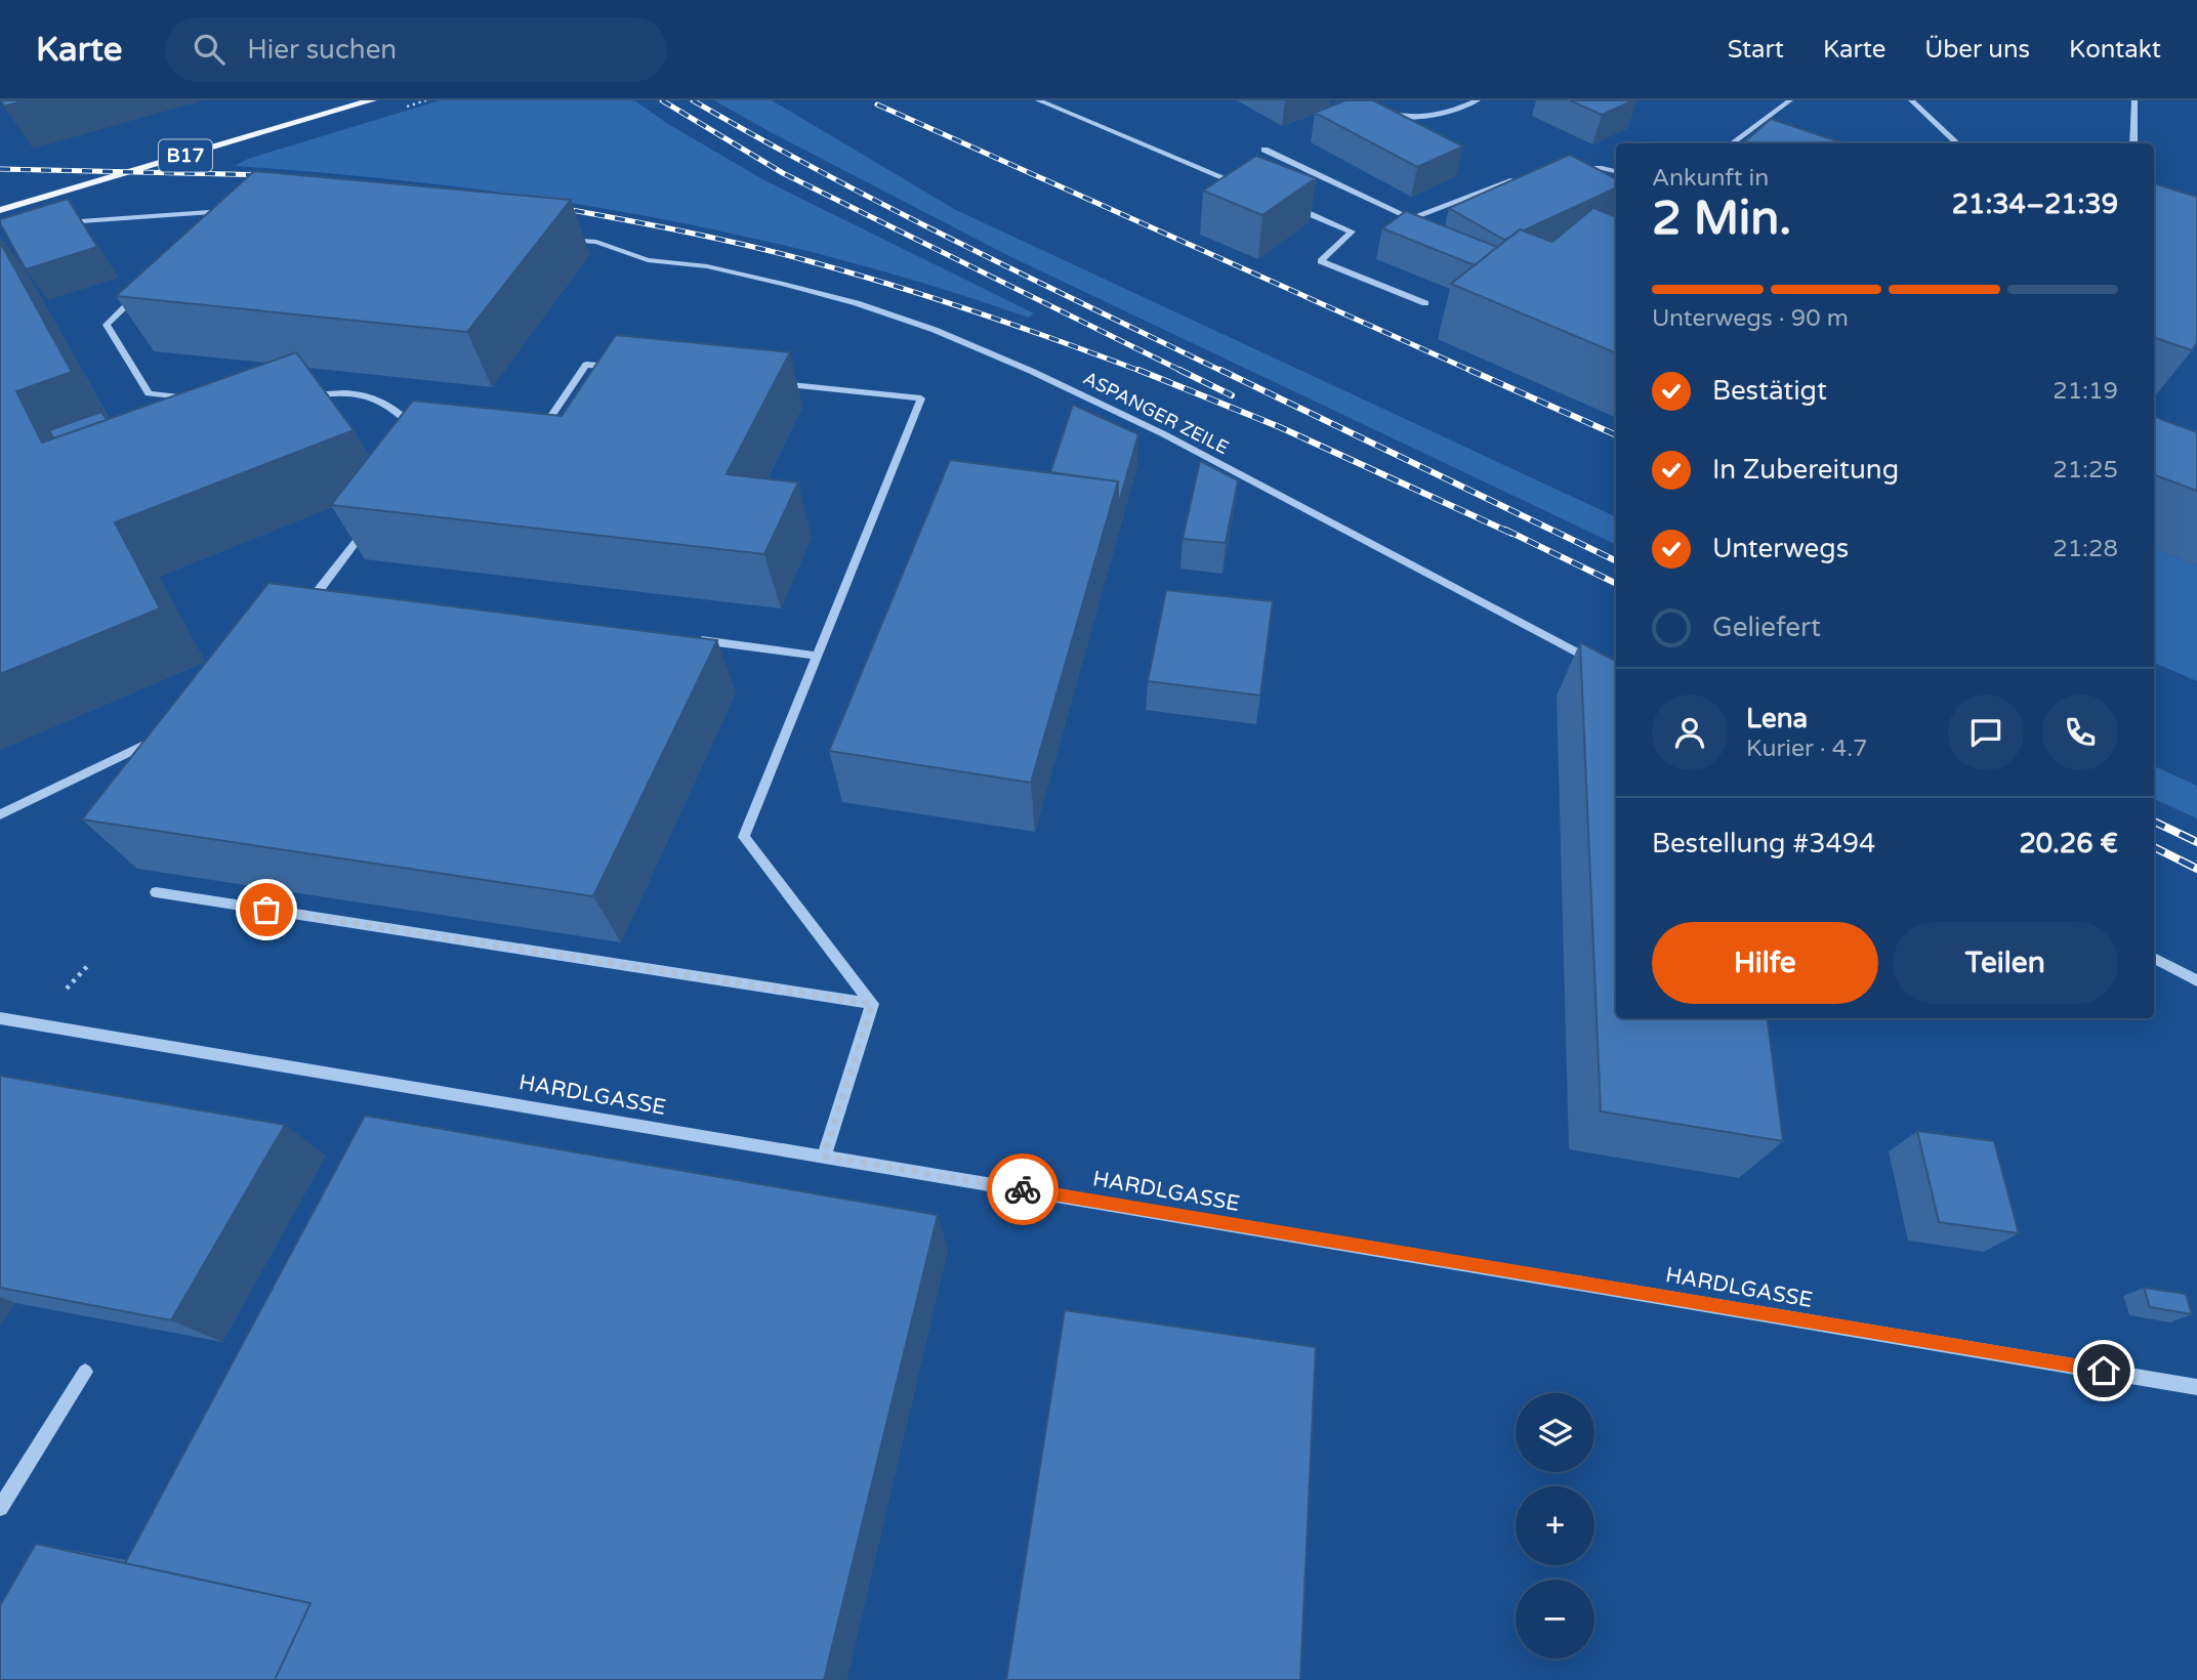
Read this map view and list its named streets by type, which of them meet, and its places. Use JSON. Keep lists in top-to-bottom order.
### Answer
{
  "streets": {
    "main road": ["B17"],
    "street": ["ASPANGER ZEILE", "HARDLGASSE"]
  },
  "page": {
    "header": "Karte",
    "search": "Hier suchen",
    "nav": [
      "Start",
      "Karte",
      "Über uns",
      "Kontakt"
    ],
    "heading": ["2 Min.", "Ankunft in", "21:34–21:39"],
    "panel": [
      "Lena",
      "Kurier · 4.7",
      "Bestellung #3494",
      "20.26 €"
    ],
    "bar": "Unterwegs · 90 m",
    "list": [
      ["Bestätigt", "21:19"],
      ["In Zubereitung", "21:25"],
      ["Unterwegs", "21:28"],
      "Geliefert"
    ],
    "buttons": ["Hilfe", "Teilen"],
    "map_buttons": ["+", "−"]
  }
}
